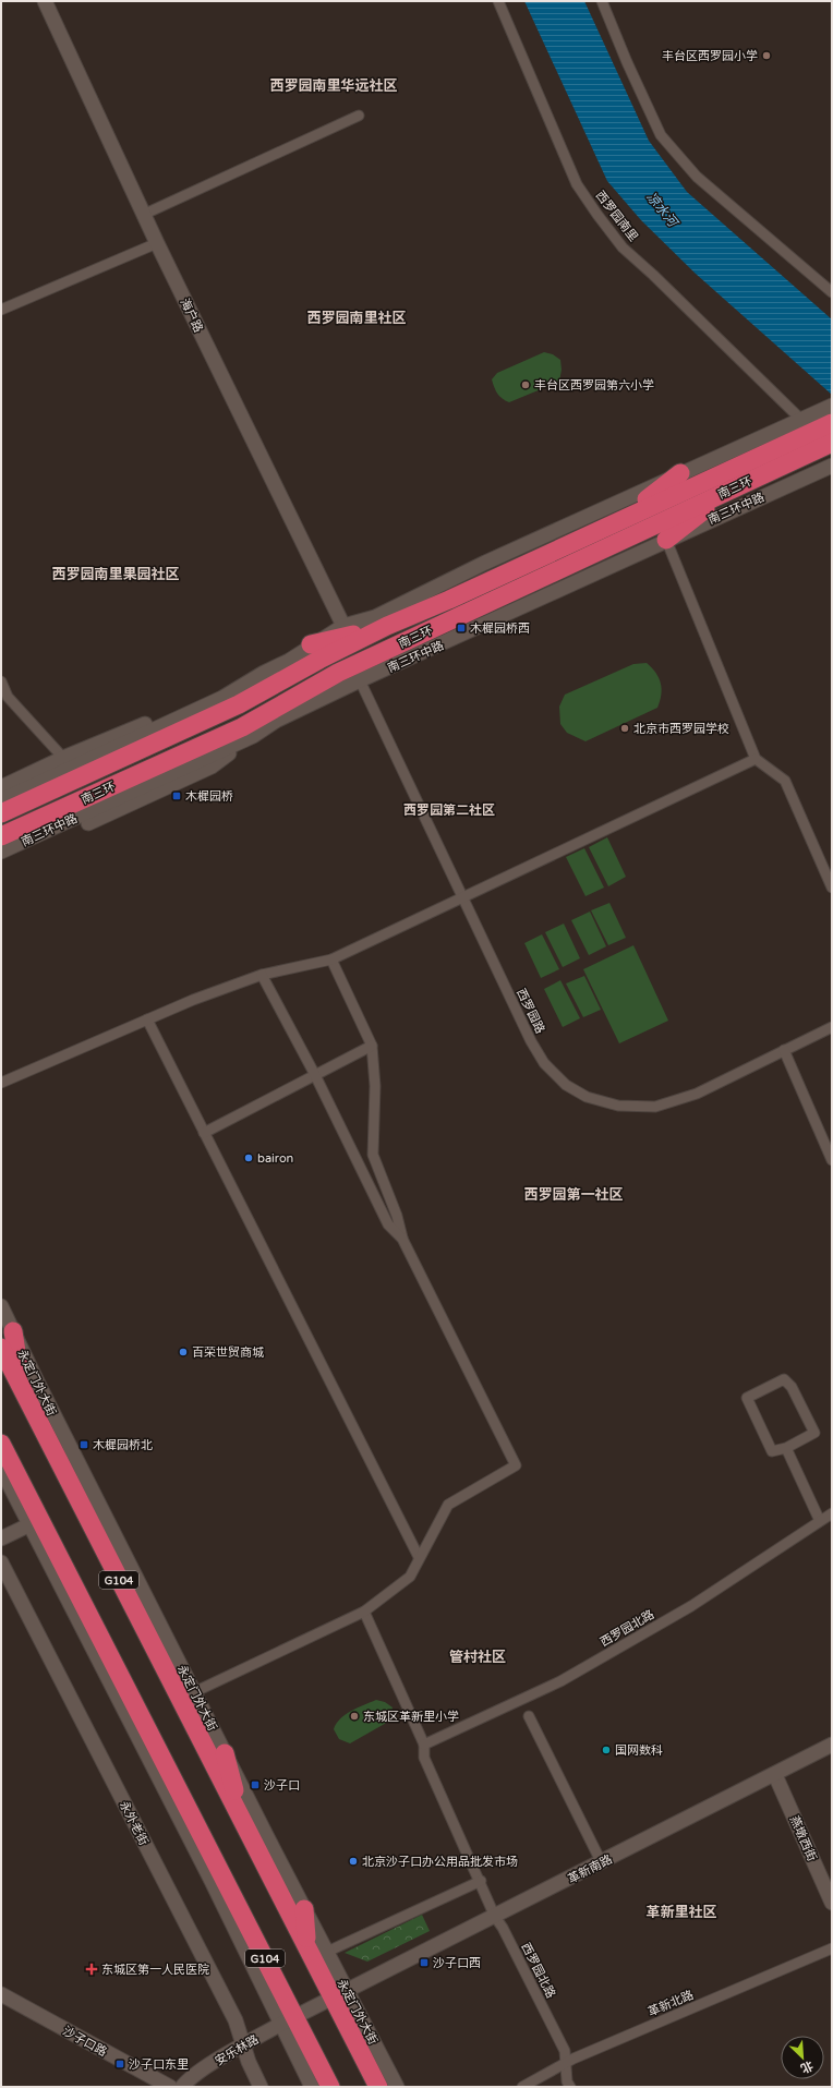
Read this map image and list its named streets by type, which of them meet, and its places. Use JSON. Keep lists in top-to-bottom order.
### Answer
{
  "streets": {
    "highway": ["南三环", "永定门外大街", "G104"],
    "street": [
      "西罗园南里",
      "海户路",
      "南三环中路",
      "西罗园路",
      "西罗园北路",
      "永外老街",
      "燕墩西街",
      "革新南路",
      "革新北路",
      "沙子口路",
      "安乐林路"
    ]
  },
  "crossings": [
    ["南三环", "南三环中路"],
    ["南三环中路", "西罗园路"],
    ["永定门外大街", "革新南路"],
    ["永定门外大街", "安乐林路"],
    ["G104", "安乐林路"],
    ["西罗园北路", "革新南路"],
    ["西罗园北路", "革新北路"],
    ["永外老街", "安乐林路"],
    ["燕墩西街", "革新南路"],
    ["革新南路", "安乐林路"]
  ],
  "districts": [
    "西罗园南里华远社区",
    "西罗园南里社区",
    "西罗园南里果园社区",
    "西罗园第二社区",
    "西罗园第一社区",
    "管村社区",
    "革新里社区"
  ],
  "water": ["凉水河"],
  "places": {
    "other": [
      "丰台区西罗园小学",
      "丰台区西罗园第六小学",
      "北京市西罗园学校",
      "bairon",
      "百荣世贸商城",
      "东城区革新里小学",
      "国网数科",
      "北京沙子口办公用品批发市场"
    ],
    "transit": [
      "木樨园桥西",
      "木樨园桥",
      "木樨园桥北",
      "沙子口",
      "沙子口西",
      "沙子口东里"
    ],
    "health": ["东城区第一人民医院"]
  },
  "north": "bottom right"
}
